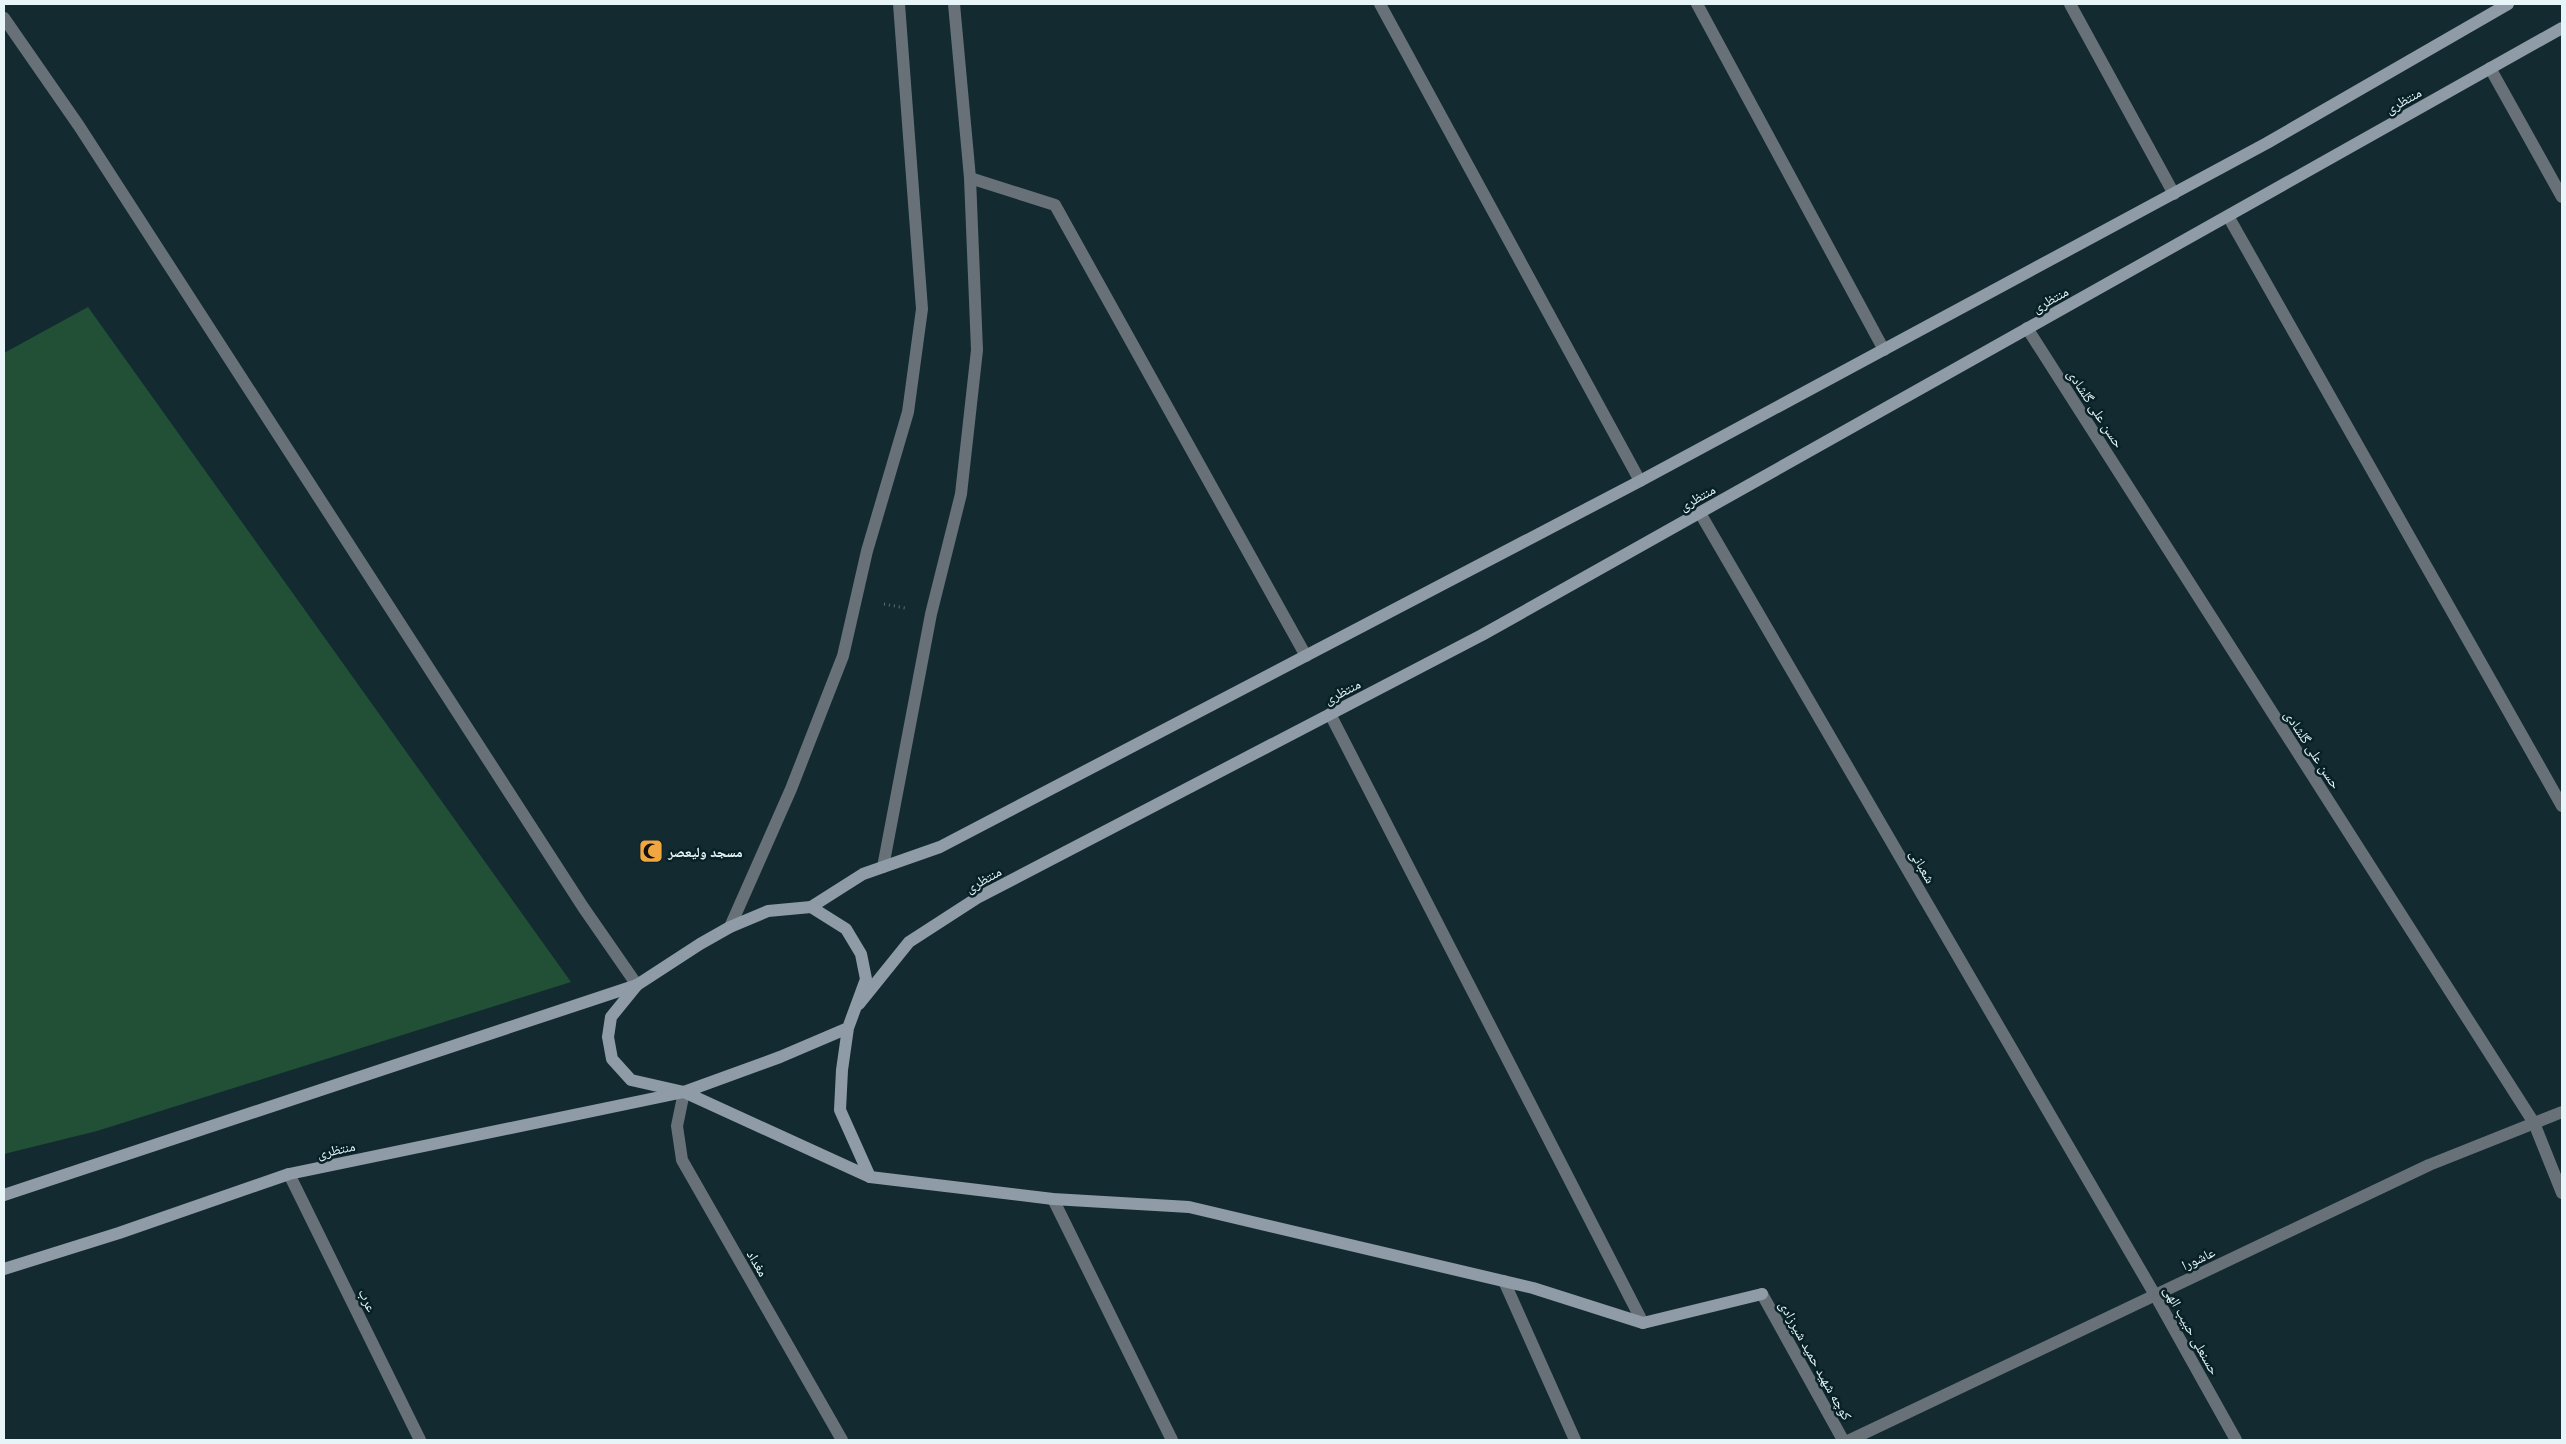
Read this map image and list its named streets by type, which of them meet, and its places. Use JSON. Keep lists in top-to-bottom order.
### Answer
{
  "streets": {
    "street": [
      "منتظری",
      "حسن علی گلشادی",
      "شعبانی",
      "عاشورا",
      "مغداد",
      "عرب",
      "حسنعلی حبیب الهی",
      "کوچه شهید حمید شیرزادی"
    ]
  },
  "crossings": [
    ["منتظری", "حسن علی گلشادی"],
    ["منتظری", "شعبانی"],
    ["منتظری", "مغداد"],
    ["منتظری", "عرب"],
    ["حسن علی گلشادی", "عاشورا"],
    ["شعبانی", "حسنعلی حبیب الهی"],
    ["عاشورا", "حسنعلی حبیب الهی"]
  ],
  "places": {
    "mosque": ["مسجد ولیعصر"]
  }
}
